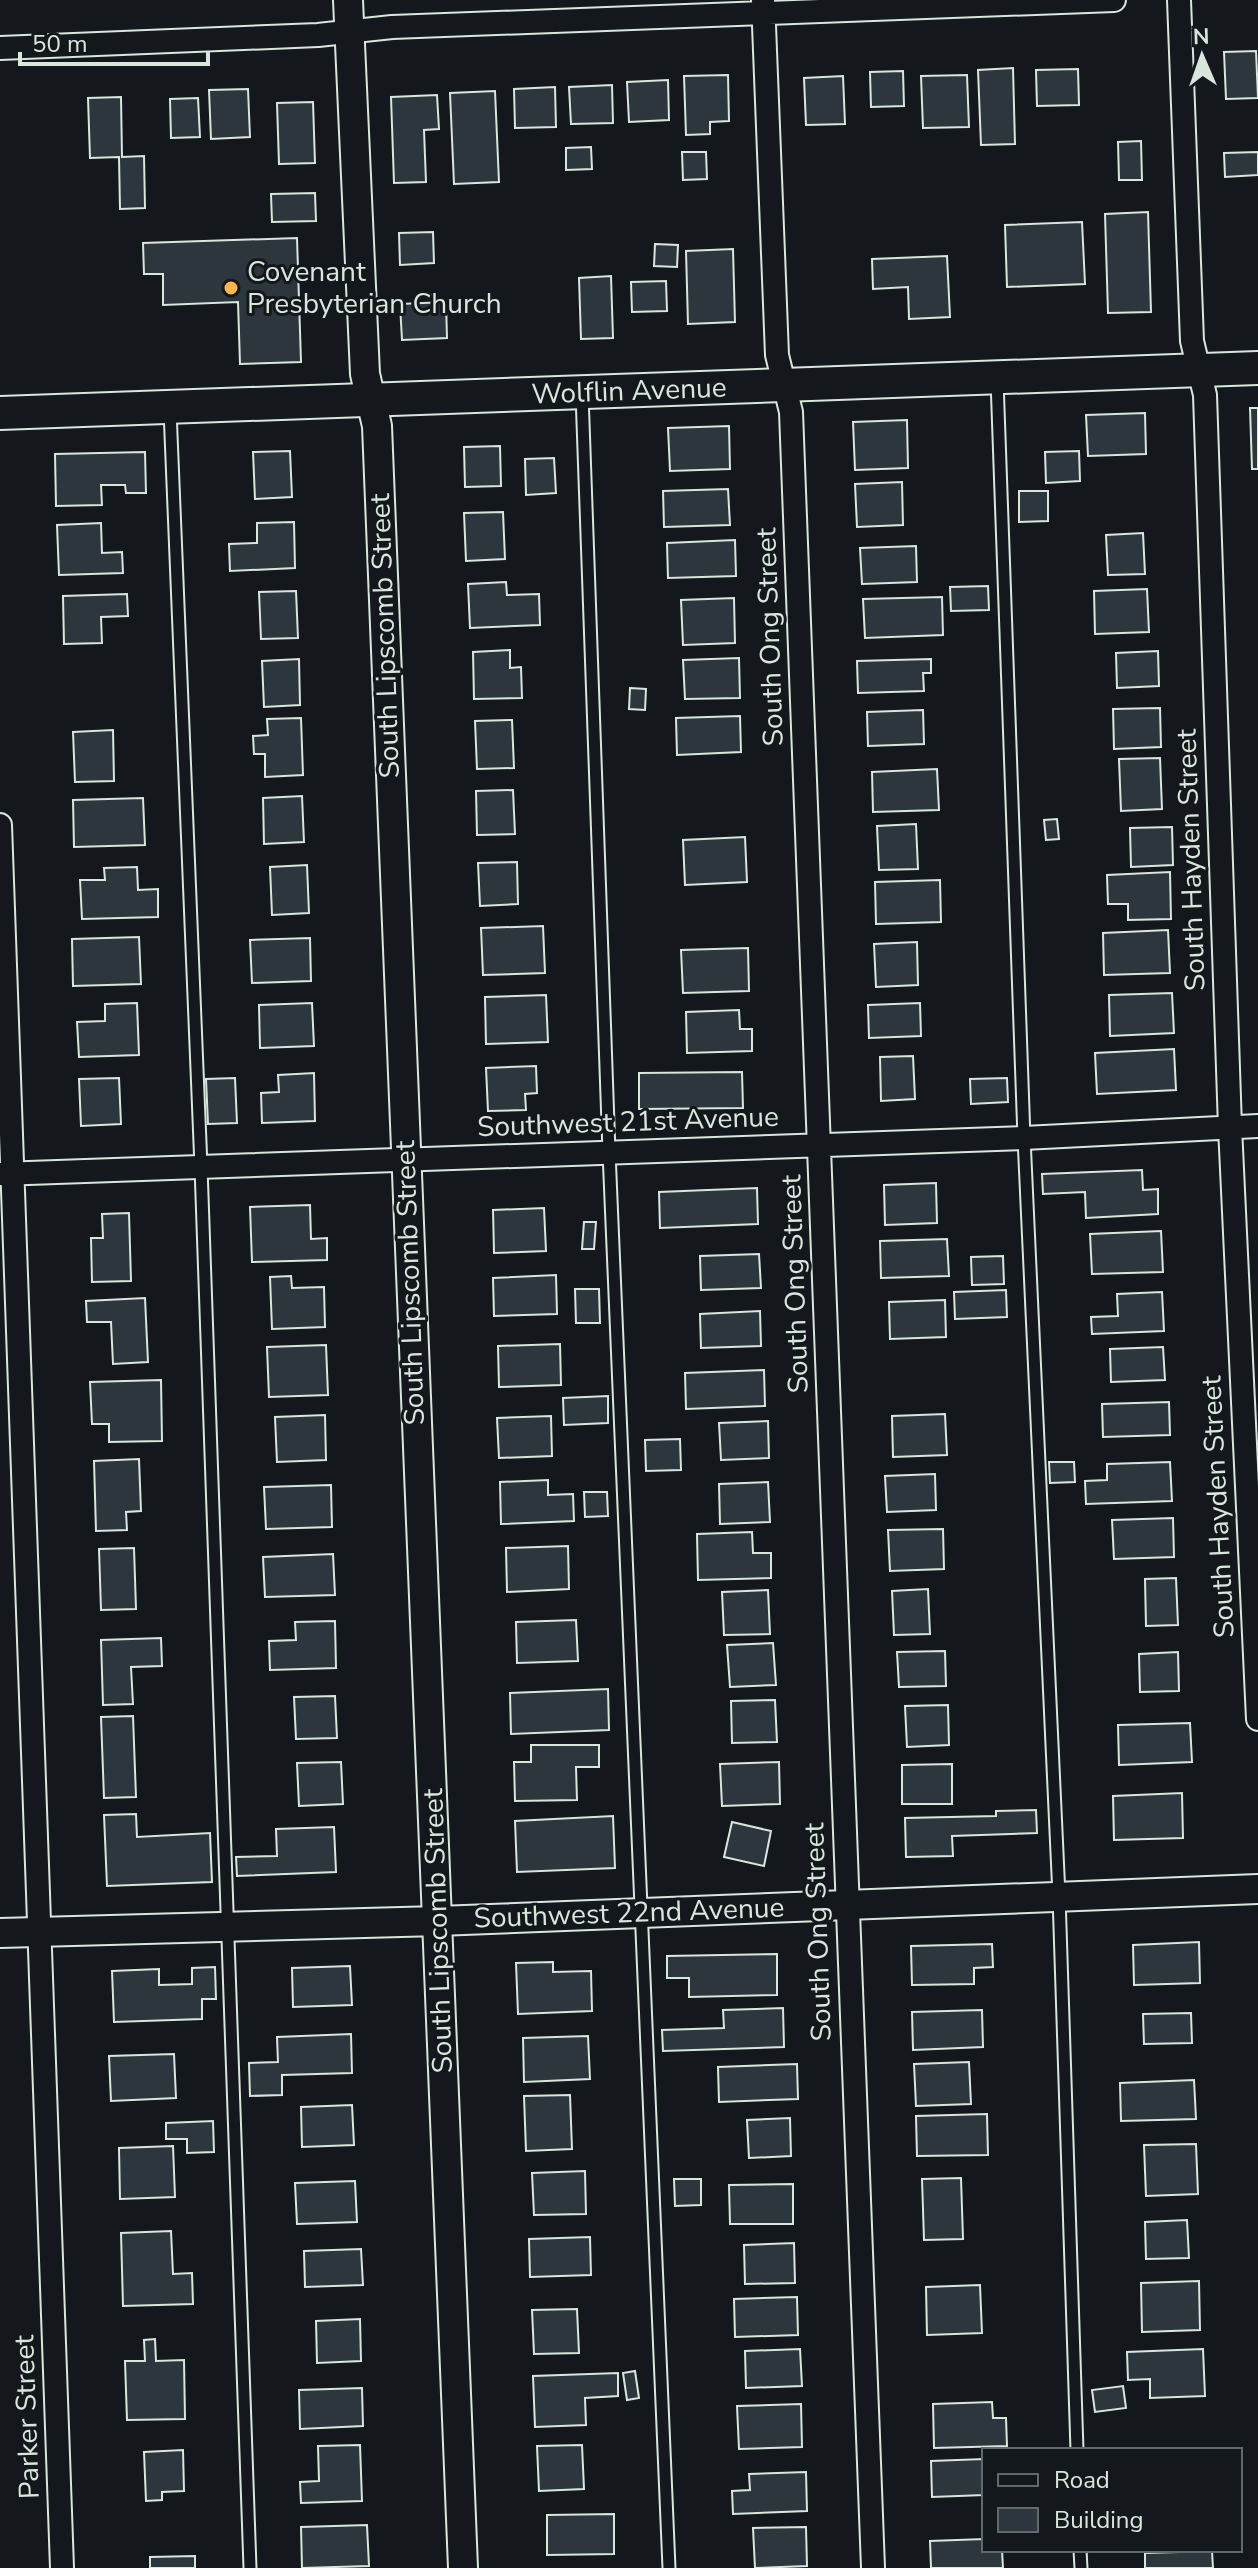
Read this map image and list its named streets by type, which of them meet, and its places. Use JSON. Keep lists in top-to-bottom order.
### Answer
{
  "streets": {
    "main road": ["Wolflin Avenue"],
    "street": [
      "South Lipscomb Street",
      "South Ong Street",
      "South Hayden Street",
      "Southwest 21st Avenue",
      "Southwest 22nd Avenue",
      "Parker Street"
    ]
  },
  "crossings": [
    ["Wolflin Avenue", "South Lipscomb Street"],
    ["Wolflin Avenue", "South Ong Street"],
    ["Wolflin Avenue", "South Hayden Street"],
    ["South Lipscomb Street", "Southwest 21st Avenue"],
    ["South Lipscomb Street", "Southwest 22nd Avenue"],
    ["South Ong Street", "Southwest 21st Avenue"],
    ["South Ong Street", "Southwest 22nd Avenue"],
    ["South Hayden Street", "Southwest 21st Avenue"],
    ["Southwest 21st Avenue", "Parker Street"],
    ["Southwest 22nd Avenue", "Parker Street"]
  ],
  "places": ["Covenant Presbyterian Church"],
  "legend": ["Road", "Building"],
  "scale_bar": "50 m",
  "north": "top"
}
